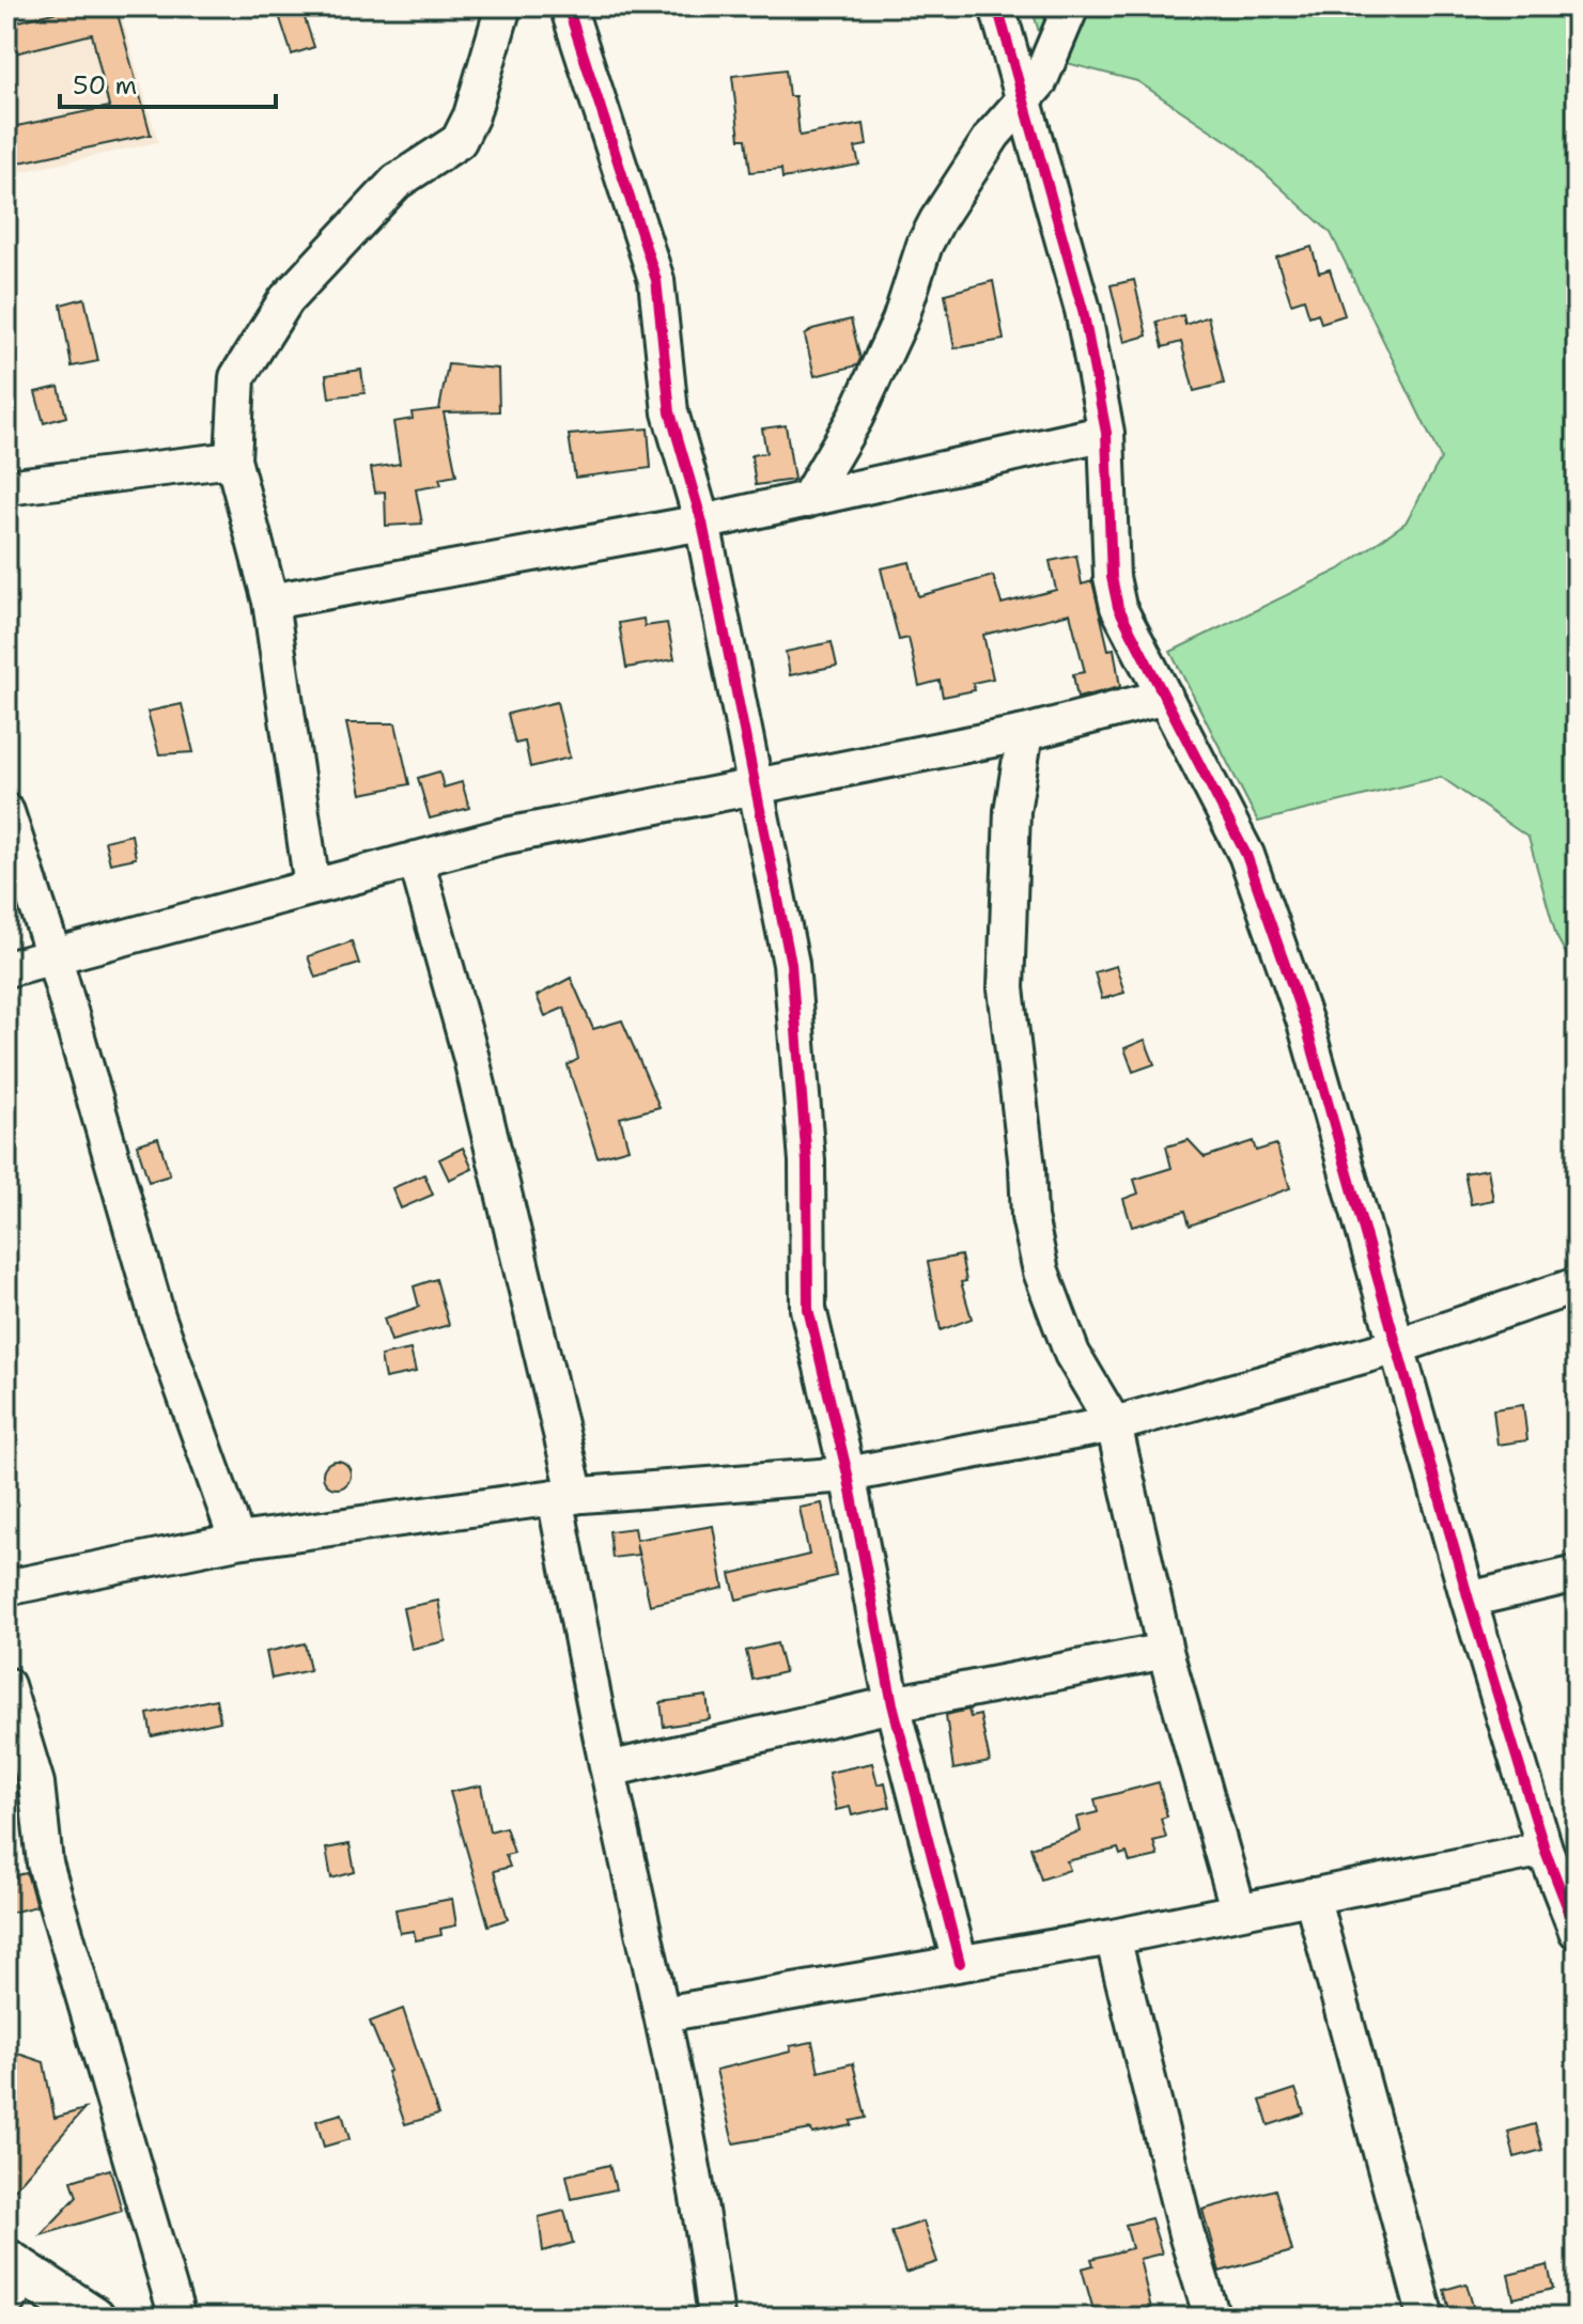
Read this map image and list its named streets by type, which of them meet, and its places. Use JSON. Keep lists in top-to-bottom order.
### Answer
{
  "scale_bar": "50 m"
}
